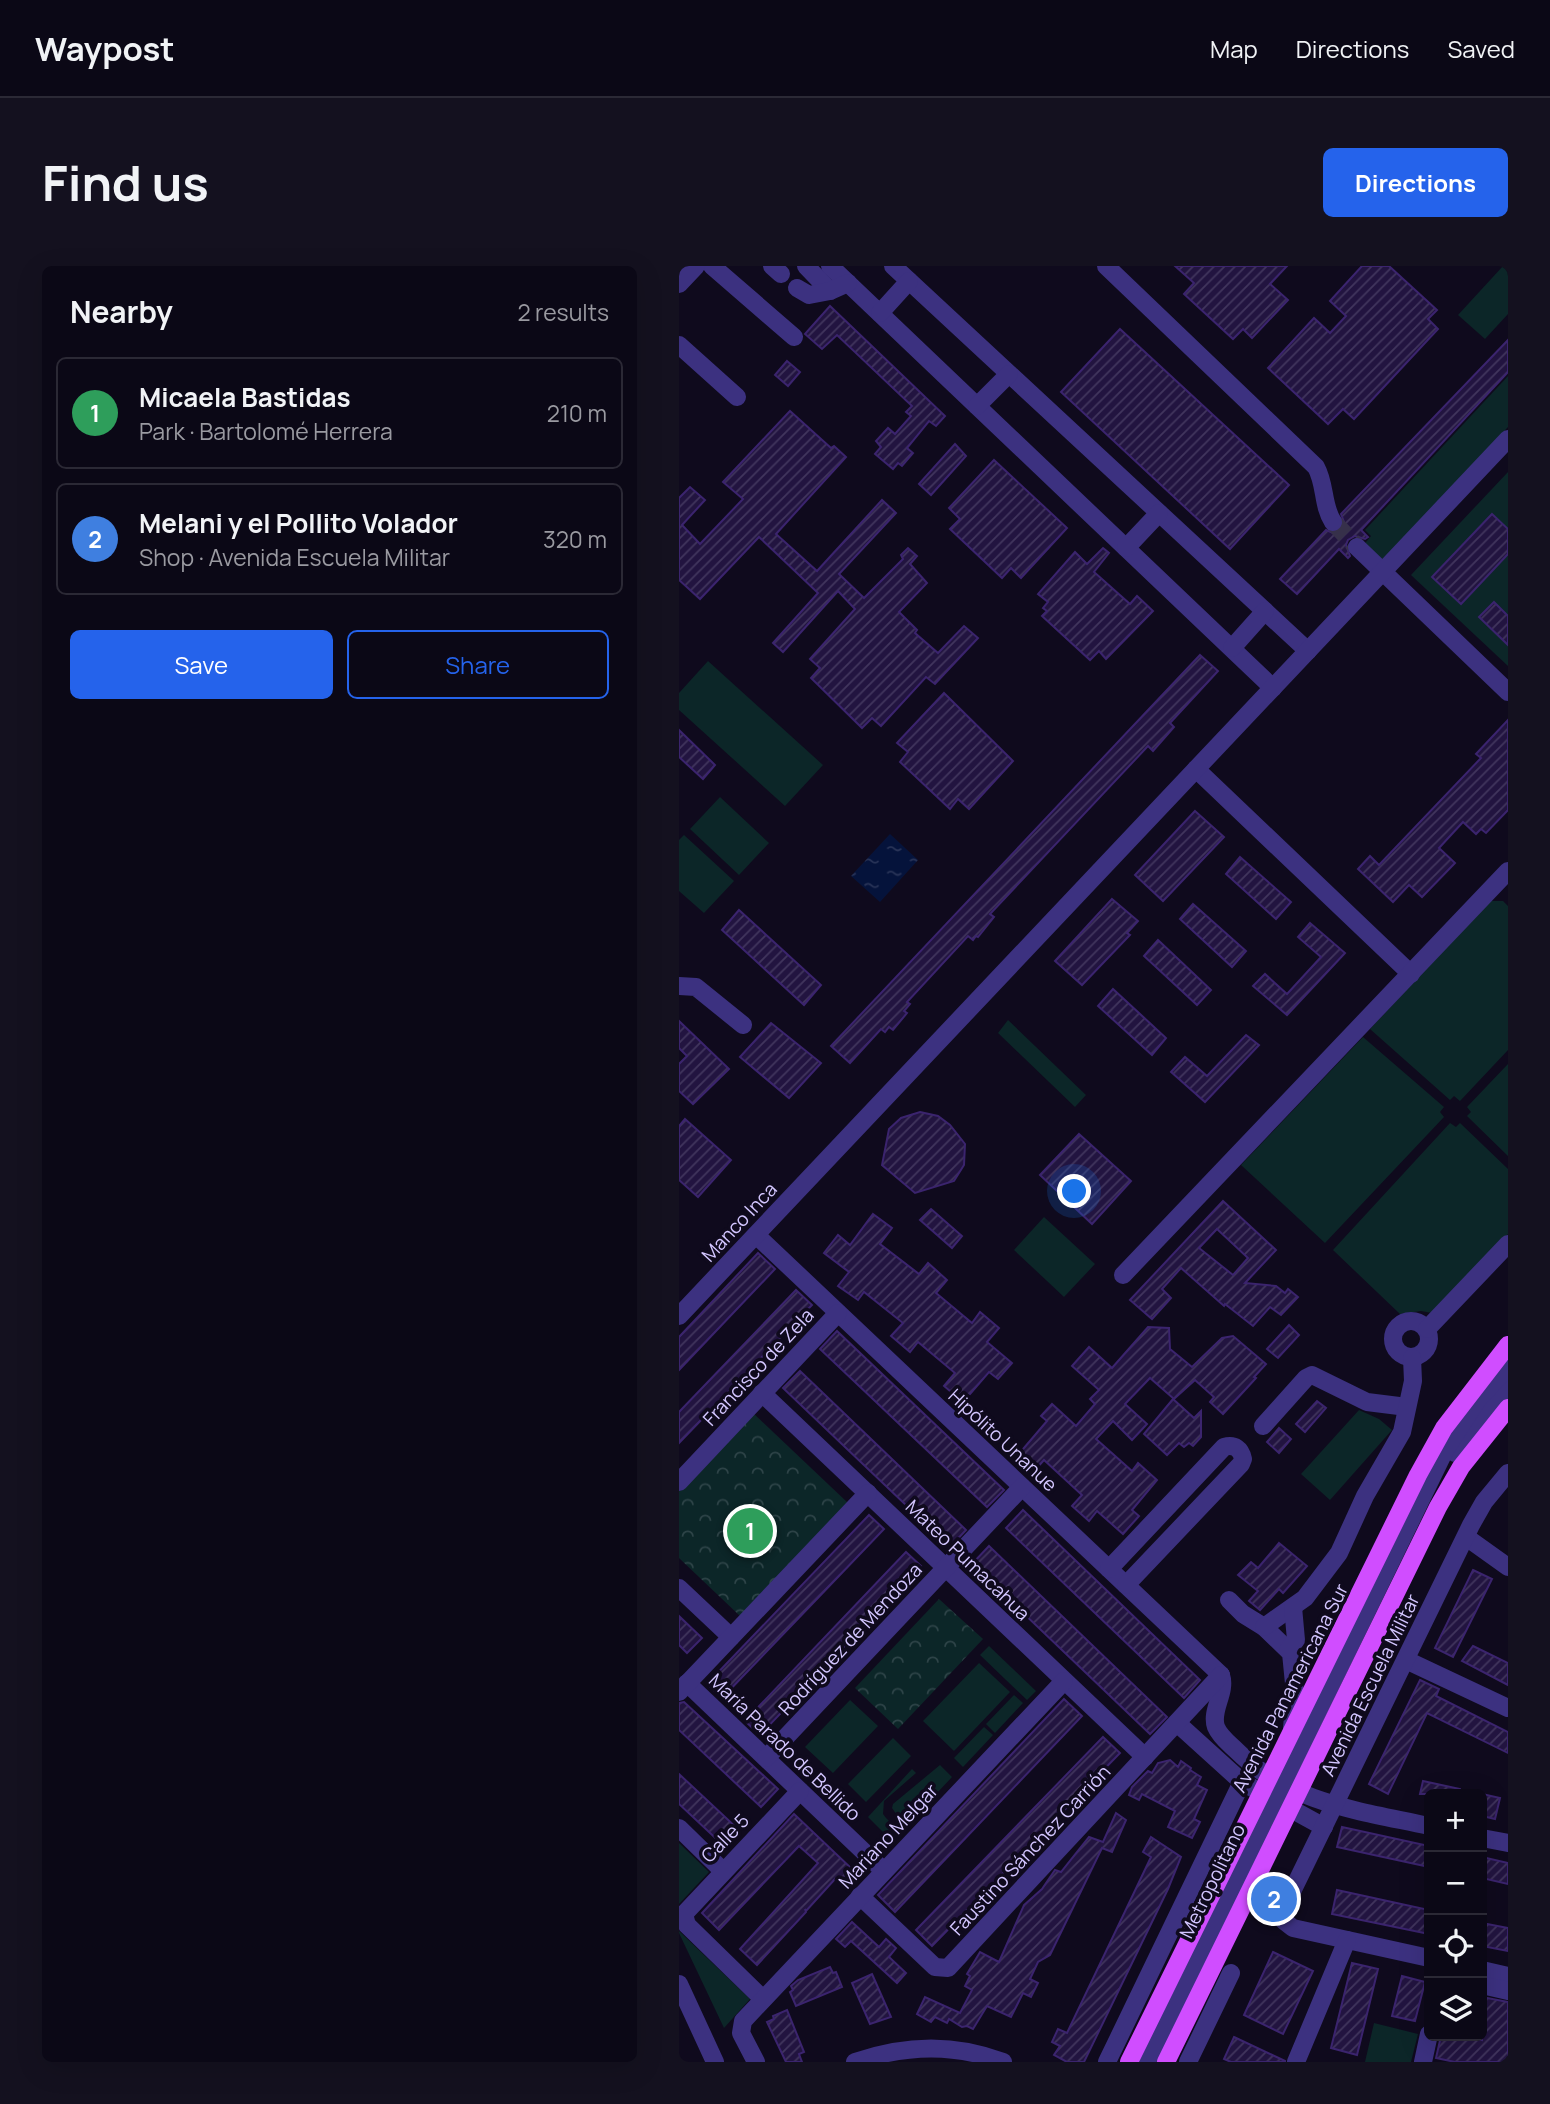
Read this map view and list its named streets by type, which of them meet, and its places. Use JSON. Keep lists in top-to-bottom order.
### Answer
{
  "streets": {
    "main road": ["Avenida Panamericana Sur"],
    "street": [
      "Manco Inca",
      "Francisco de Zela",
      "Hipólito Unanue",
      "Mateo Pumacahua",
      "Rodríguez de Mendoza",
      "Avenida Escuela Militar",
      "María Parado de Bellido",
      "Mariano Melgar",
      "Calle 5",
      "Faustino Sánchez Carrión",
      "Metropolitano"
    ]
  },
  "crossings": [
    ["Manco Inca", "Hipólito Unanue"],
    ["Francisco de Zela", "Hipólito Unanue"],
    ["Francisco de Zela", "Mateo Pumacahua"],
    ["Hipólito Unanue", "Rodríguez de Mendoza"],
    ["Hipólito Unanue", "Faustino Sánchez Carrión"],
    ["Mateo Pumacahua", "Rodríguez de Mendoza"],
    ["Mateo Pumacahua", "Mariano Melgar"],
    ["Mateo Pumacahua", "Faustino Sánchez Carrión"],
    ["Rodríguez de Mendoza", "María Parado de Bellido"],
    ["Avenida Panamericana Sur", "Metropolitano"],
    ["María Parado de Bellido", "Mariano Melgar"],
    ["María Parado de Bellido", "Calle 5"],
    ["Mariano Melgar", "Calle 5"],
    ["Mariano Melgar", "Faustino Sánchez Carrión"]
  ],
  "page": {
    "header": "Waypost",
    "nav": ["Map", "Directions", "Saved"],
    "buttons": [
      "Directions",
      ["Save", "Share"]
    ],
    "title": "Find us",
    "heading": ["Nearby", "2 results"],
    "list": [
      {
        "mark": "1",
        "name": "Micaela Bastidas",
        "note": "Park · Bartolomé Herrera",
        "value": "210 m"
      },
      {
        "mark": "2",
        "name": "Melani y el Pollito Volador",
        "note": "Shop · Avenida Escuela Militar",
        "value": "320 m"
      }
    ],
    "pins": ["1", "2"],
    "map_buttons": ["+", "−"]
  }
}
